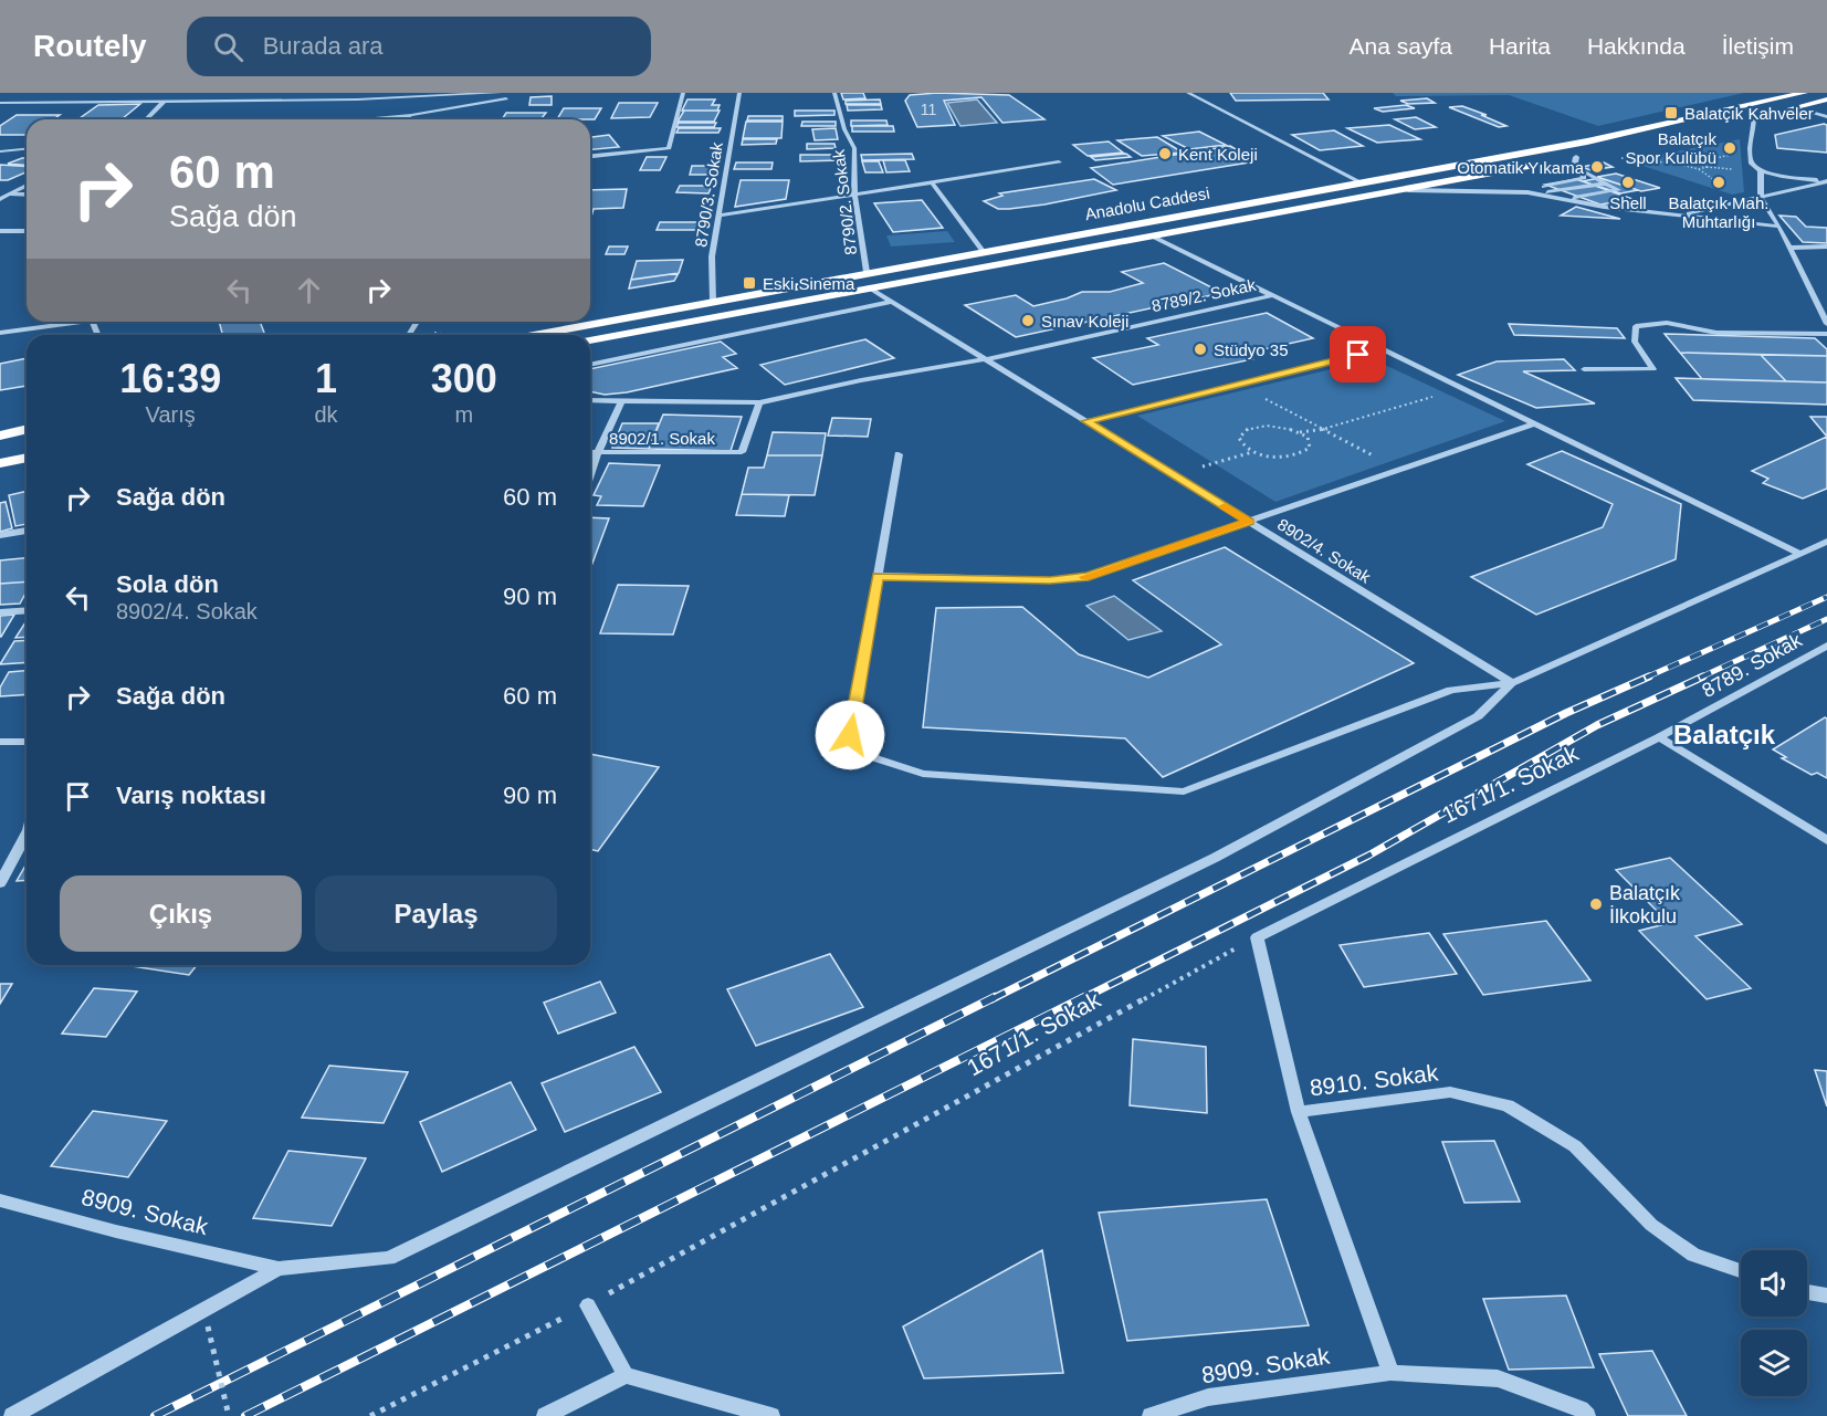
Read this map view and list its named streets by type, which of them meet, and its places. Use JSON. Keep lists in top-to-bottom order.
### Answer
{
  "streets": {
    "highway": ["Anadolu Caddesi"],
    "street": [
      "8790/3. Sokak",
      "8790/2. Sokak",
      "8789/2. Sokak",
      "8902/1. Sokak",
      "8902/4. Sokak",
      "8789. Sokak",
      "1671/1. Sokak",
      "8910. Sokak",
      "8909. Sokak"
    ]
  },
  "crossings": [
    ["8790/3. Sokak", "Anadolu Caddesi"],
    ["8790/2. Sokak", "Anadolu Caddesi"],
    ["Anadolu Caddesi", "8902/4. Sokak"],
    ["8789/2. Sokak", "8902/4. Sokak"],
    ["8789. Sokak", "1671/1. Sokak"],
    ["8910. Sokak", "8909. Sokak"]
  ],
  "districts": ["Balatçık"],
  "places": {
    "transit": ["Balatçık Kahveler", "Eski Sinema"],
    "other": [
      "Balatçık Spor Kulübü",
      "Kent Koleji",
      "Otomatik Yıkama",
      "Shell",
      "Balatçık Mah. Muhtarlığı",
      "Sınav Koleji",
      "Stüdyo 35",
      "Balatçık İlkokulu"
    ]
  },
  "house_numbers": ["11"],
  "page": {
    "header": "Routely",
    "search": "Burada ara",
    "nav": [
      "Ana sayfa",
      "Harita",
      "Hakkında",
      "İletişim"
    ],
    "turn": ["60 m", "Sağa dön"],
    "eta": [
      "16:39",
      "Varış",
      "1",
      "dk",
      "300",
      "m"
    ],
    "list": [
      {
        "name": "Sağa dön",
        "value": "60 m"
      },
      {
        "name": "Sola dön",
        "note": "8902/4. Sokak",
        "value": "90 m"
      },
      {
        "name": "Sağa dön",
        "value": "60 m"
      },
      {
        "name": "Varış noktası",
        "value": "90 m"
      }
    ],
    "buttons": ["Çıkış", "Paylaş"]
  }
}
